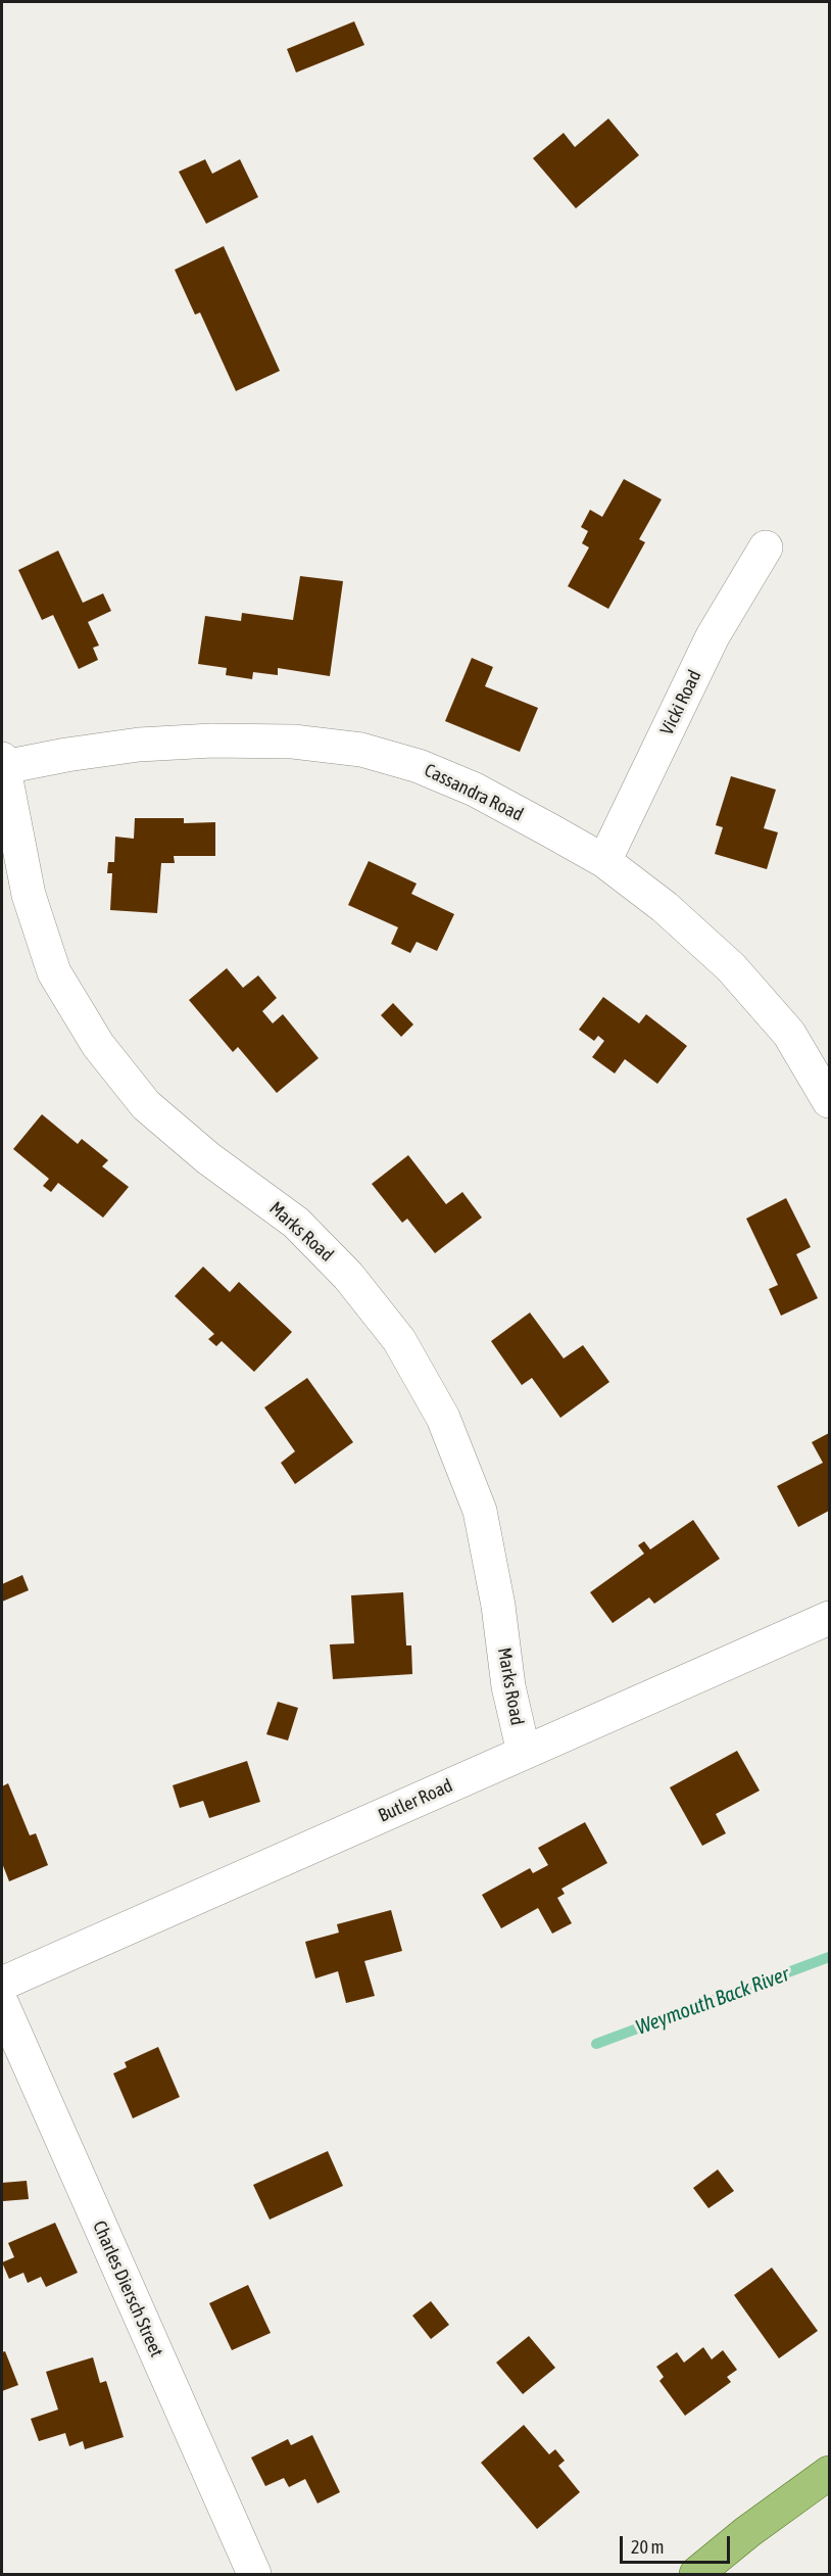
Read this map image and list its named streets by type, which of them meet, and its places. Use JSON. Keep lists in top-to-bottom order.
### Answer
{
  "streets": {
    "street": [
      "Vicki Road",
      "Cassandra Road",
      "Marks Road",
      "Butler Road",
      "Charles Diersch Street"
    ]
  },
  "crossings": [
    ["Vicki Road", "Cassandra Road"],
    ["Cassandra Road", "Marks Road"],
    ["Marks Road", "Butler Road"]
  ],
  "water": ["Weymouth Back River"],
  "scale_bar": "20 m"
}
